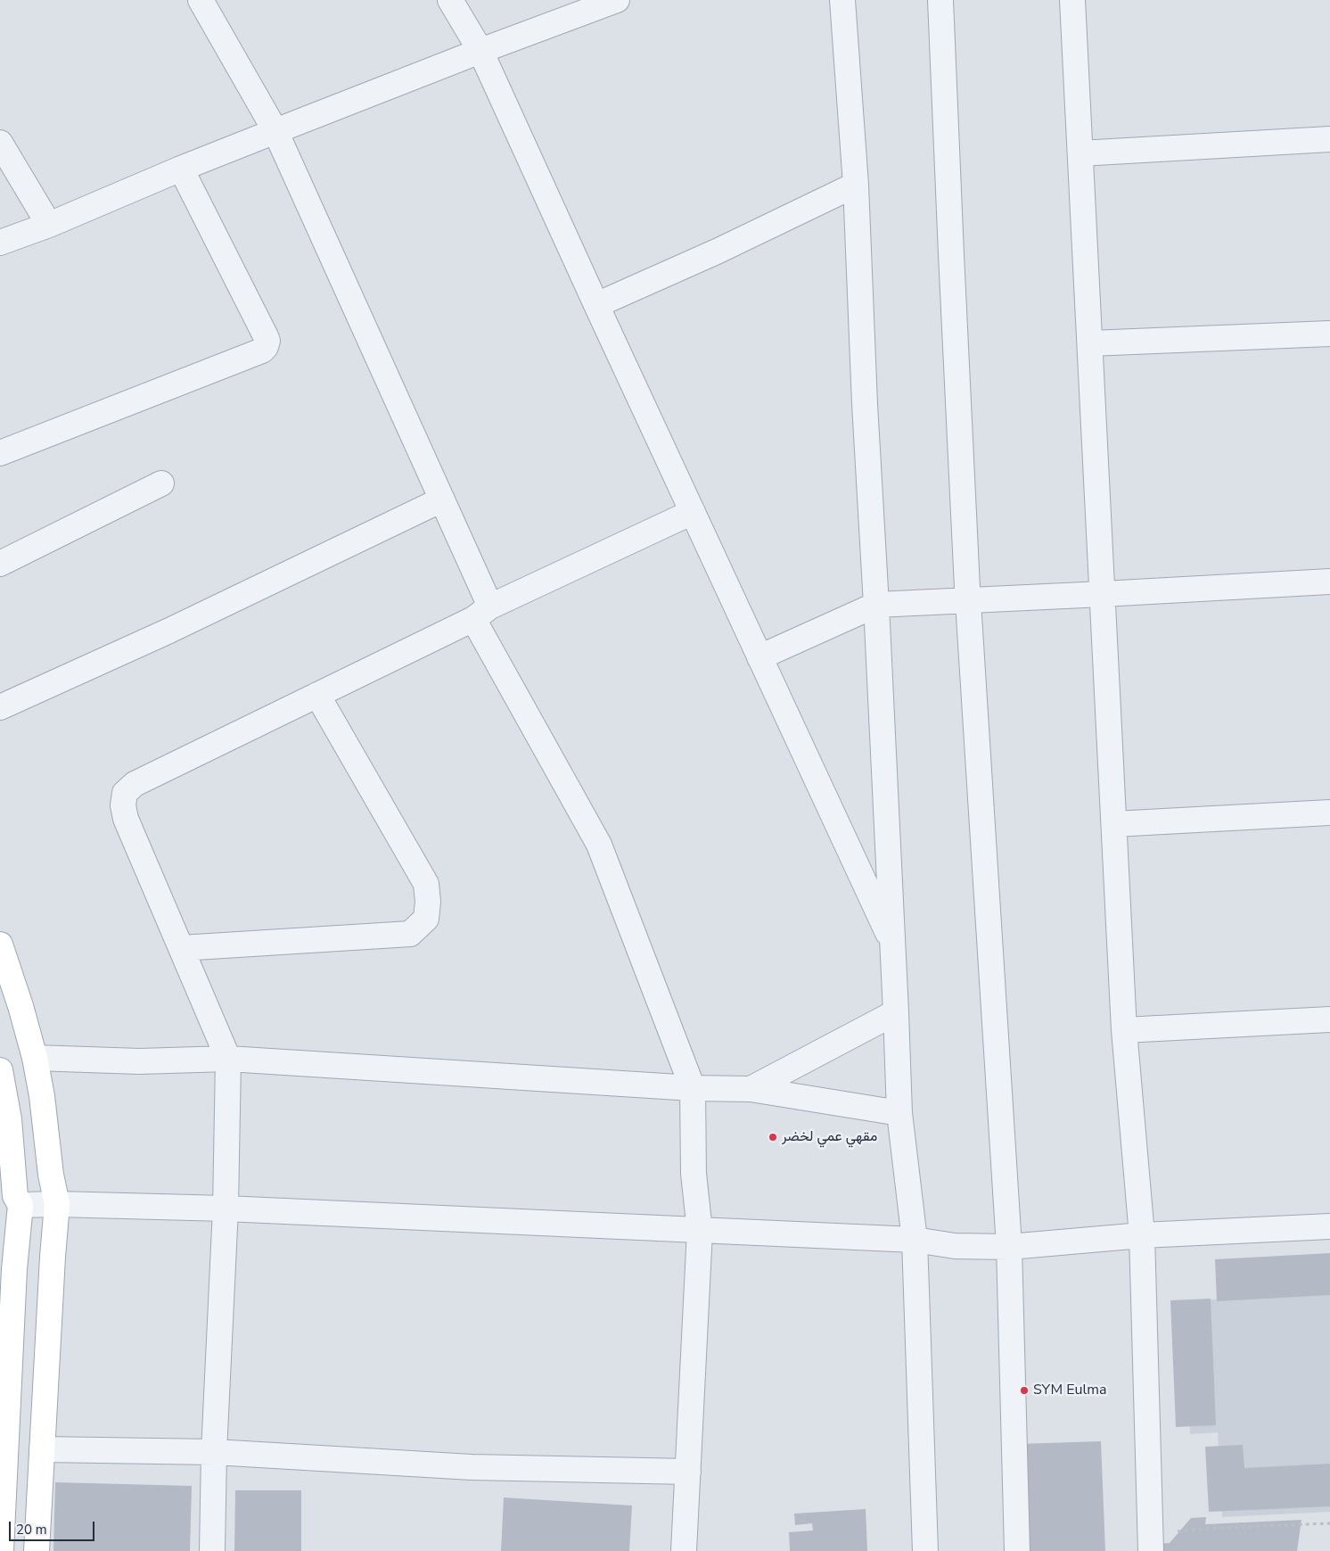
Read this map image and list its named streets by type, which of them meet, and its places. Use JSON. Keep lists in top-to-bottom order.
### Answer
{
  "places": ["مقهي عمي لخضر", "SYM Eulma"],
  "scale_bar": "20 m"
}
